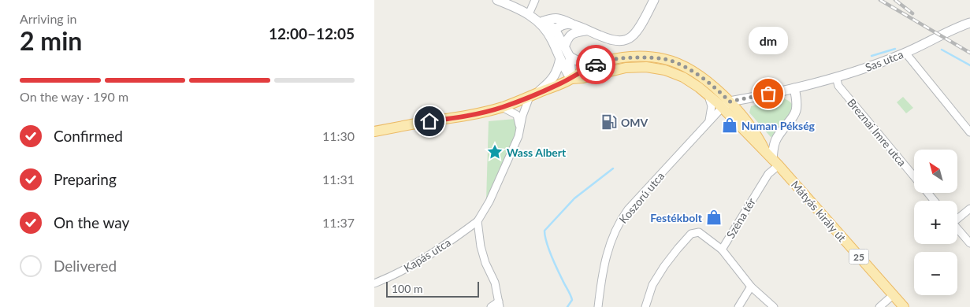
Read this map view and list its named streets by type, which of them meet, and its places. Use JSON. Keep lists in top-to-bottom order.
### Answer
{
  "streets": {
    "main road": ["Mátyás király út", "25"],
    "street": [
      "Sas utca",
      "Breznai Imre utca",
      "Koszorú utca",
      "Széna tér",
      "Kapás utca"
    ]
  },
  "crossings": [
    ["Sas utca", "Breznai Imre utca"],
    ["Sas utca", "Koszorú utca"],
    ["Sas utca", "Mátyás király út"],
    ["Koszorú utca", "Mátyás király út"],
    ["Mátyás király út", "Széna tér"],
    ["Mátyás király út", "25"]
  ],
  "places": {
    "other": ["dm"],
    "fuel station": ["OMV"],
    "shop": ["Numan Pékség", "Festékbolt"],
    "place": ["Wass Albert"]
  },
  "scale_bar": "100 m",
  "north": "top left",
  "page": {
    "heading": ["2 min", "Arriving in", "12:00–12:05"],
    "bubble": "dm",
    "bar": "On the way · 190 m",
    "list": [
      ["Confirmed", "11:30"],
      ["Preparing", "11:31"],
      ["On the way", "11:37"],
      "Delivered"
    ],
    "map_buttons": ["+", "−"],
    "scale": "100 m"
  }
}
